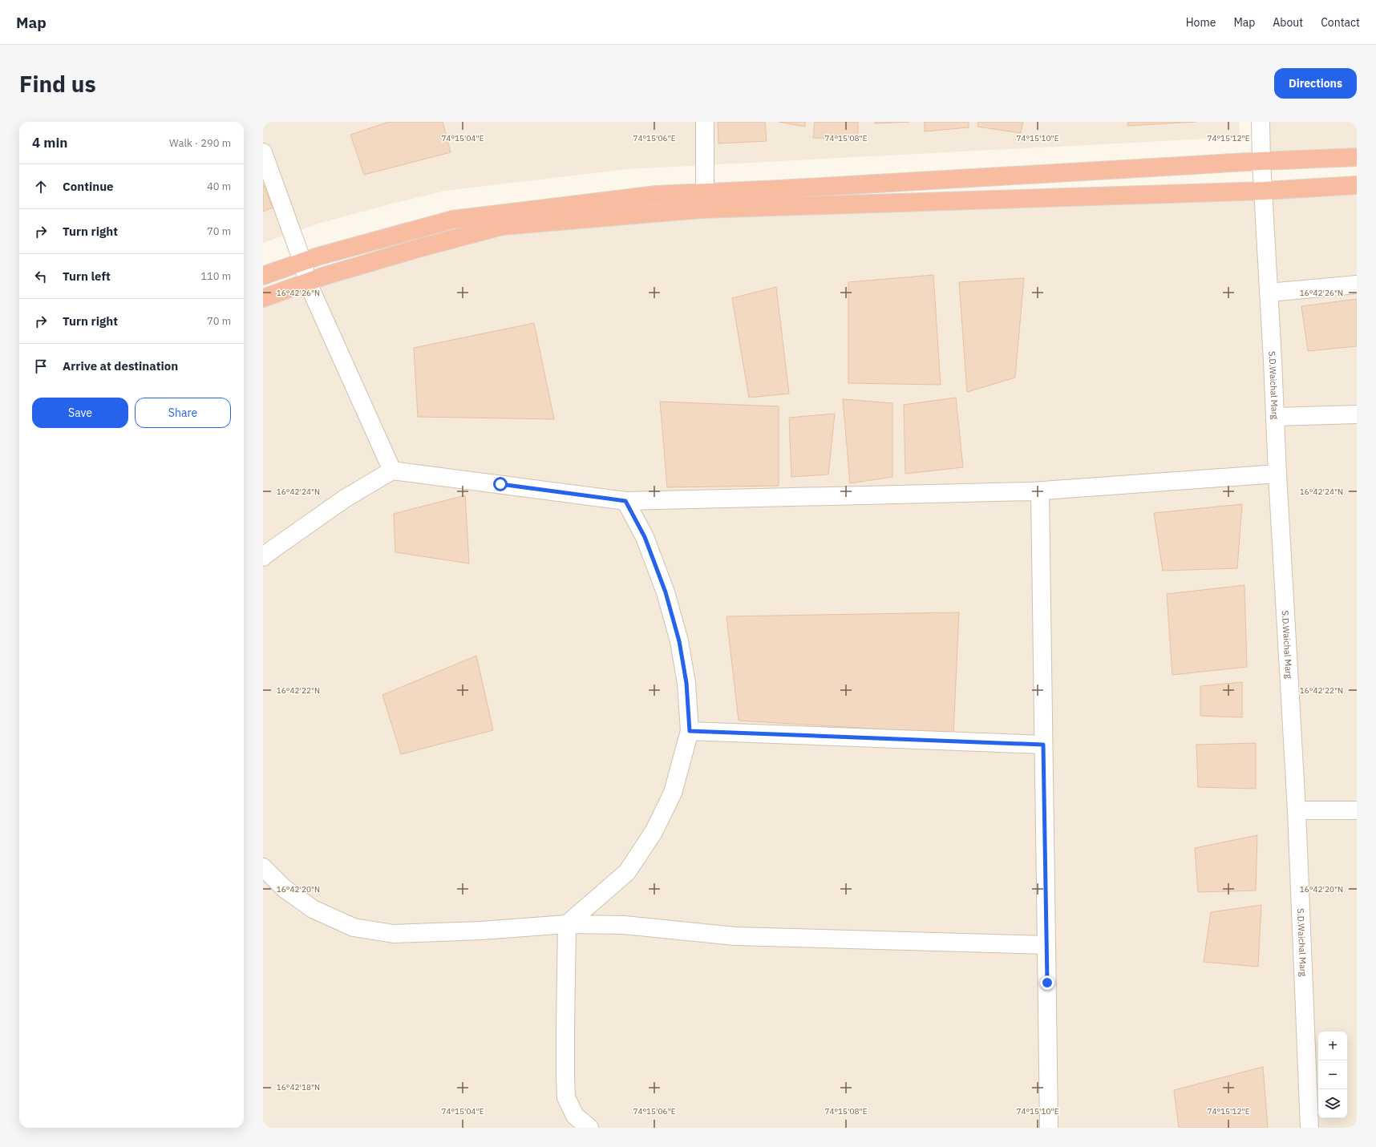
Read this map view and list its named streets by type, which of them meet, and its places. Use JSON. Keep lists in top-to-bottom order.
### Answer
{
  "streets": {
    "street": ["S.D.Waichal Marg"]
  },
  "page": {
    "header": "Map",
    "nav": [
      "Home",
      "Map",
      "About",
      "Contact"
    ],
    "buttons": [
      "Directions",
      ["Save", "Share"]
    ],
    "title": "Find us",
    "heading": ["4 min", "Walk · 290 m"],
    "list": [
      ["Continue", "40 m"],
      ["Turn right", "70 m"],
      ["Turn left", "110 m"],
      ["Turn right", "70 m"],
      "Arrive at destination"
    ],
    "map_buttons": ["+", "−"]
  },
  "coordinates": [
    "74°15'04\"E",
    "74°15'06\"E",
    "74°15'08\"E",
    "74°15'10\"E",
    "74°15'12\"E",
    "16°42'26\"N",
    "16°42'24\"N",
    "16°42'22\"N",
    "16°42'20\"N",
    "16°42'18\"N"
  ]
}
